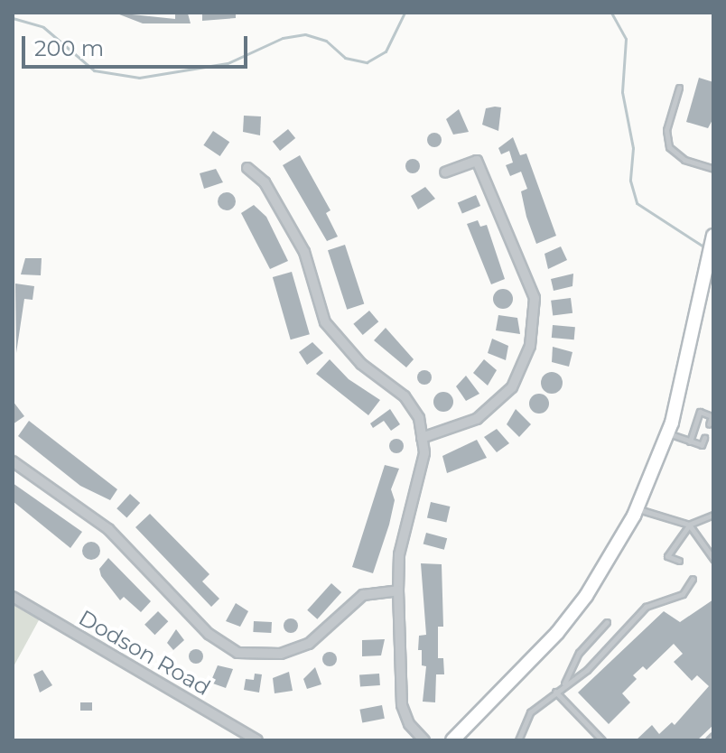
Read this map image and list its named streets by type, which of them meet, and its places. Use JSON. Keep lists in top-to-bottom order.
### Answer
{
  "streets": {
    "street": ["Dodson Road"]
  },
  "scale_bar": "200 m"
}
